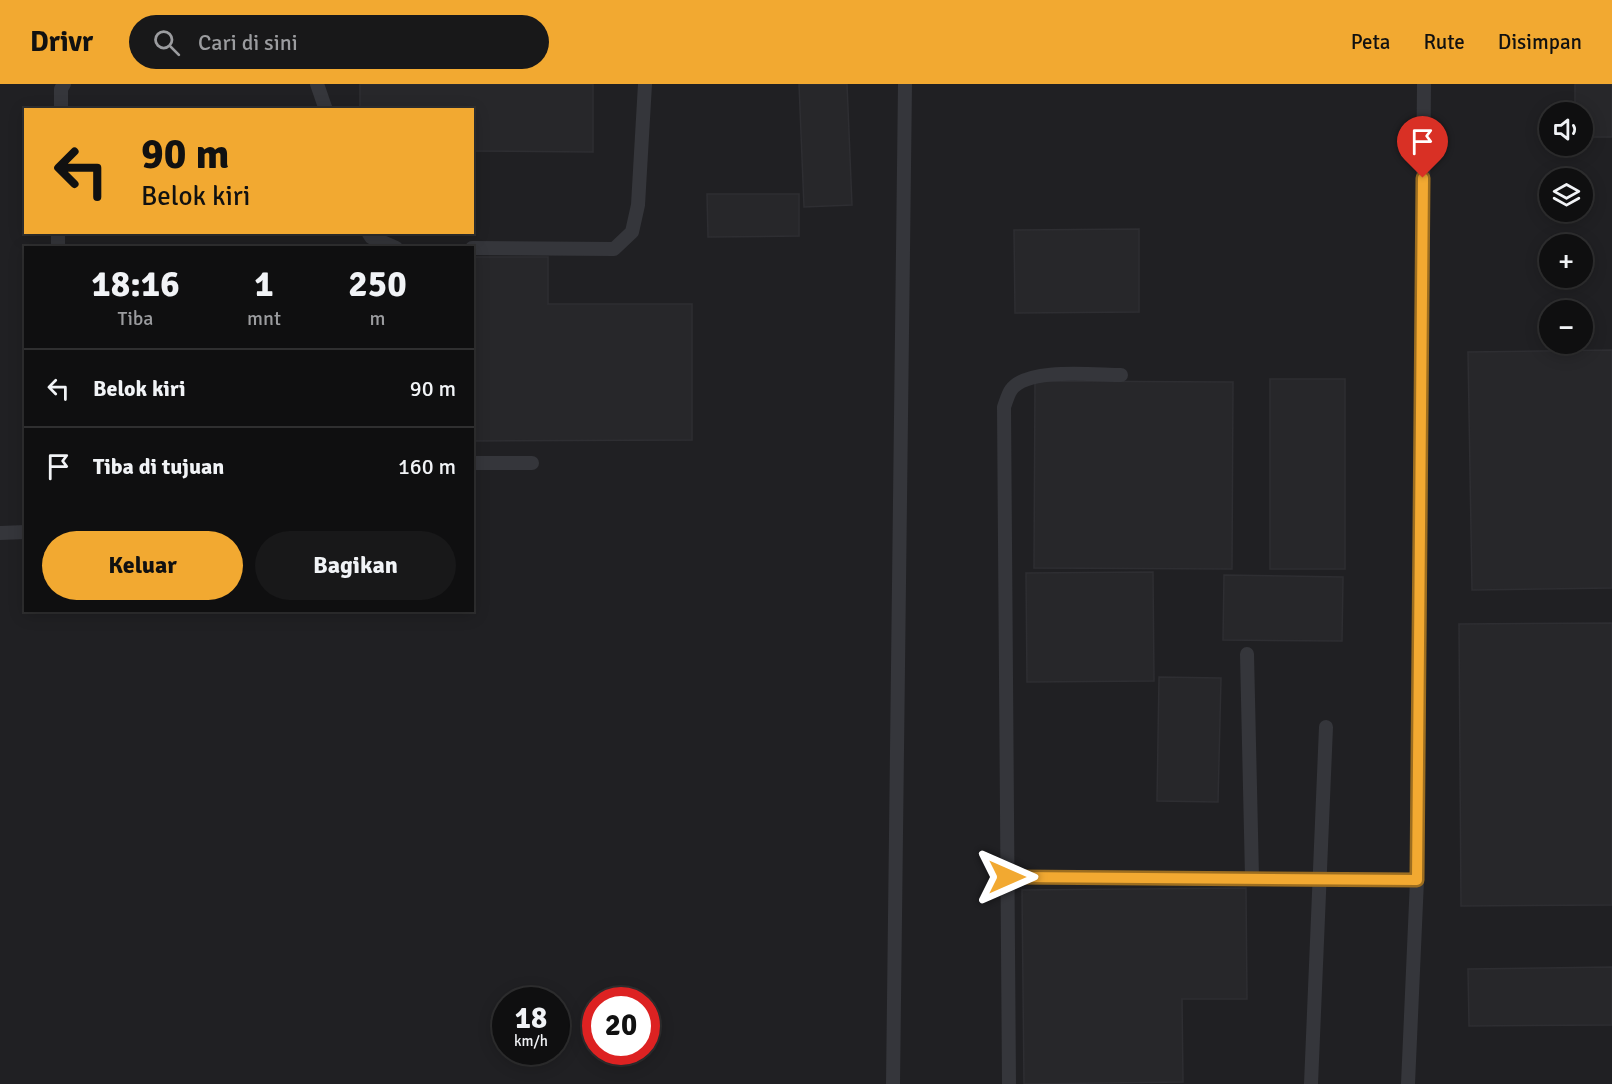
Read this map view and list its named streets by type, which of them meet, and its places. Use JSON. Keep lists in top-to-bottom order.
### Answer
{
  "page": {
    "header": "Drivr",
    "search": "Cari di sini",
    "nav": ["Peta", "Rute", "Disimpan"],
    "map_buttons": ["+", "−"],
    "turn": ["90 m", "Belok kiri"],
    "eta": [
      "18:16",
      "Tiba",
      "1",
      "mnt",
      "250",
      "m"
    ],
    "list": [
      {
        "name": "Belok kiri",
        "value": "90 m"
      },
      {
        "name": "Tiba di tujuan",
        "value": "160 m"
      }
    ],
    "buttons": ["Keluar", "Bagikan"],
    "speed": "18 km/h",
    "limit": "20"
  }
}
